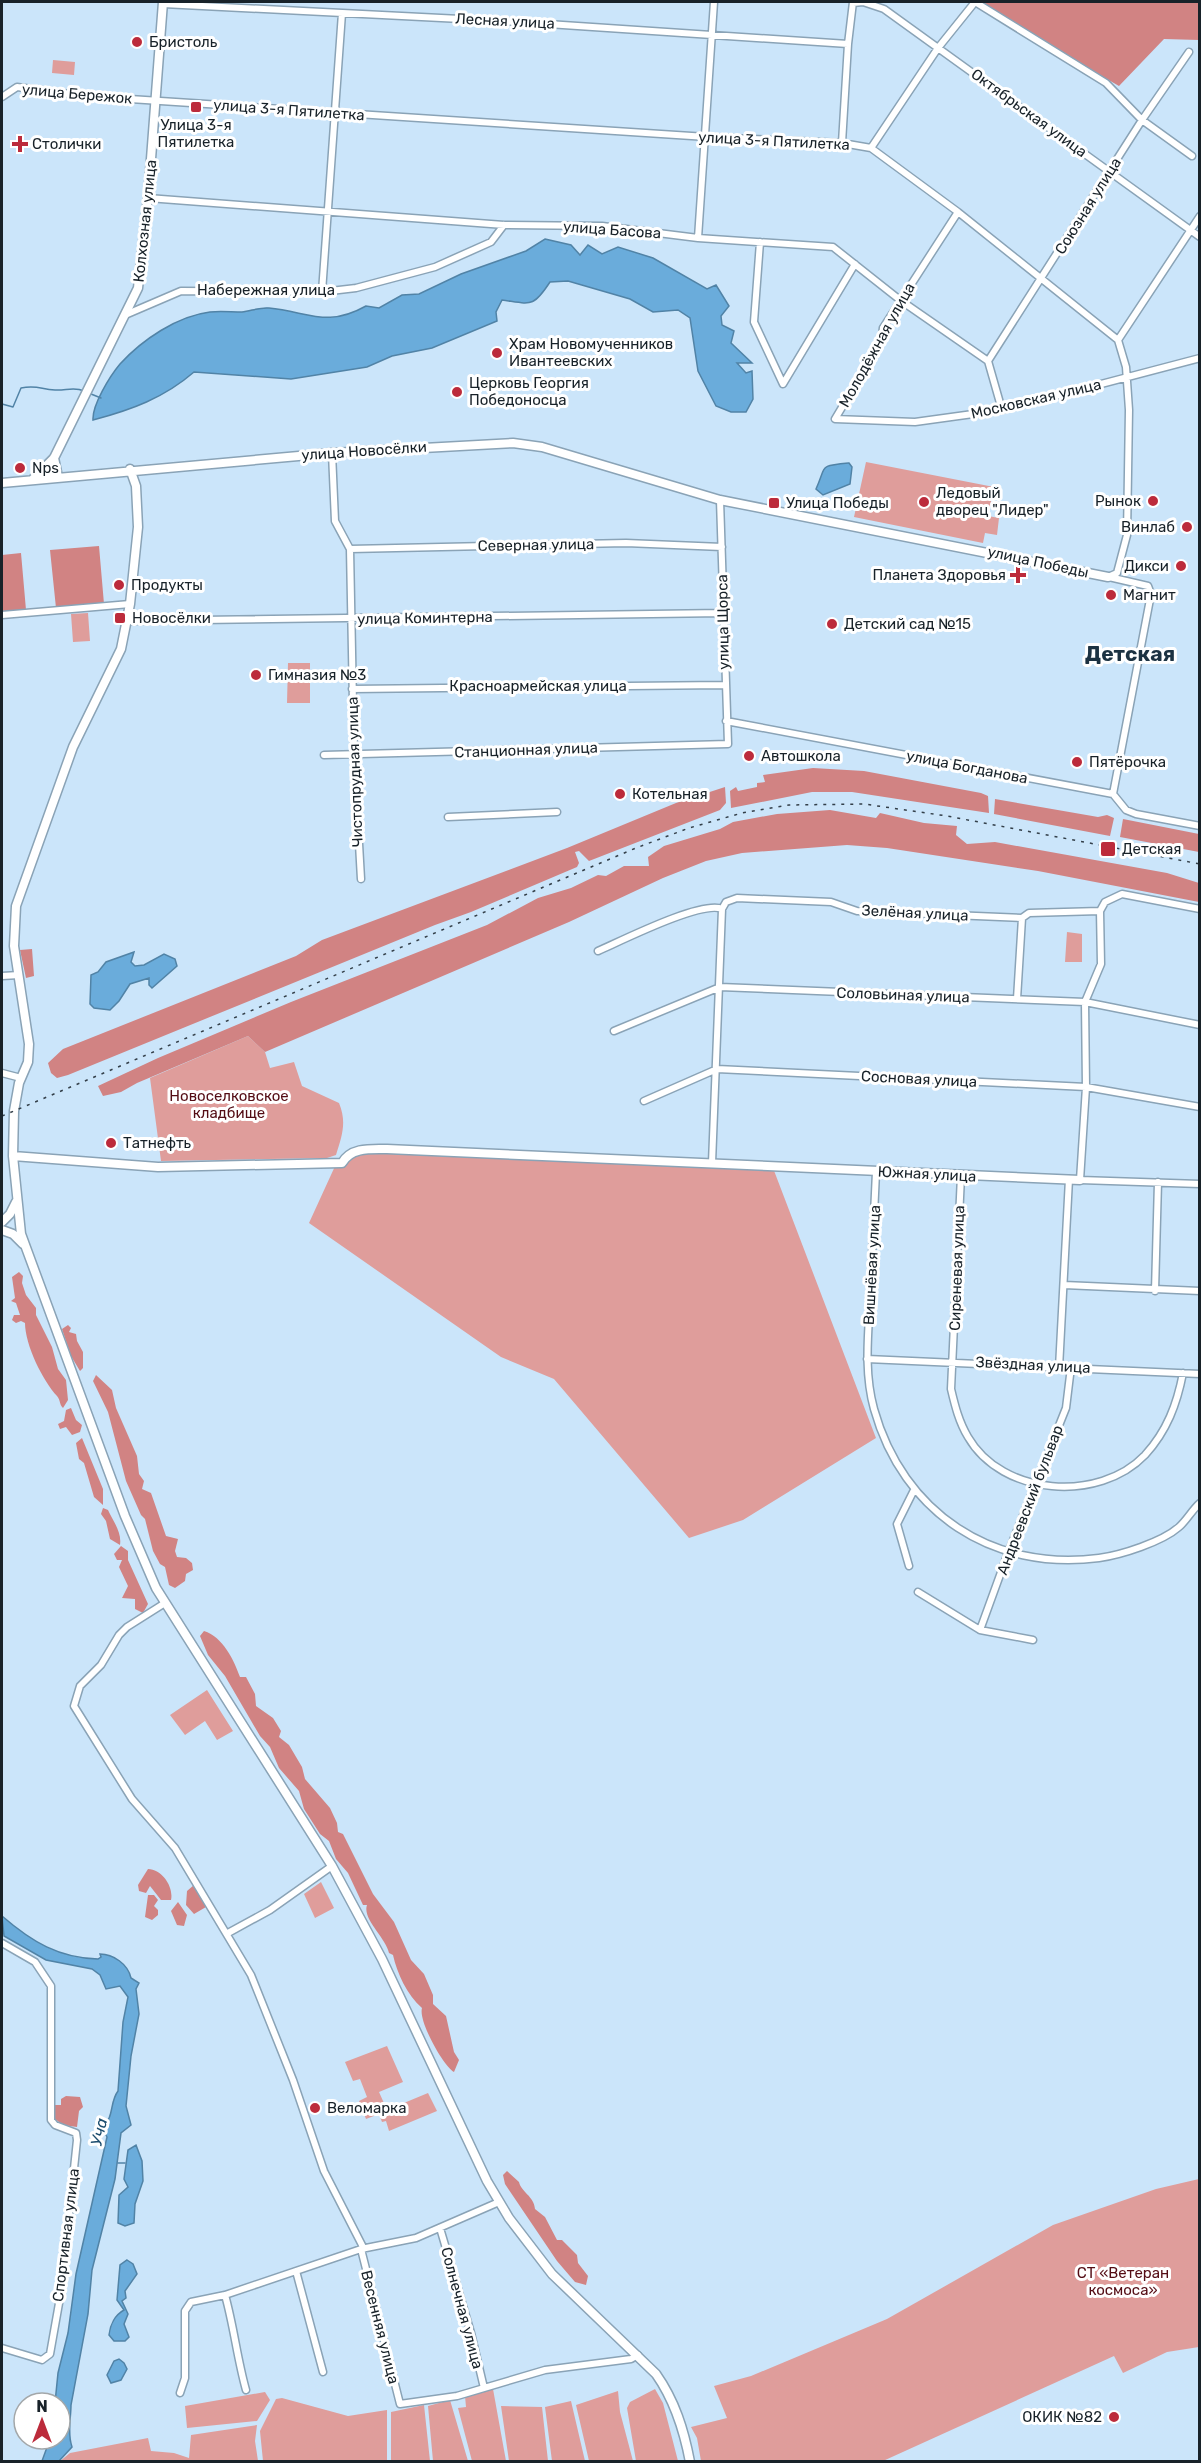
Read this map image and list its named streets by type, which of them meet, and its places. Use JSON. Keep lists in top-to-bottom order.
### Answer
{
  "streets": {
    "street": [
      "Лесная улица",
      "улица Бережок",
      "улица 3-я Пятилетка",
      "Октябрьская улица",
      "Союзная улица",
      "Колхозная улица",
      "улица Басова",
      "Набережная улица",
      "Молодёжная улица",
      "Московская улица",
      "улица Новосёлки",
      "Северная улица",
      "улица Победы",
      "улица Коминтерна",
      "улица Щорса",
      "Красноармейская улица",
      "Станционная улица",
      "улица Богданова",
      "Чистопрудная улица",
      "Зелёная улица",
      "Соловьиная улица",
      "Сосновая улица",
      "Южная улица",
      "Вишнёвая улица",
      "Сиреневая улица",
      "Звёздная улица",
      "Андреевский бульвар",
      "Спортивная улица",
      "Солнечная улица",
      "Весенняя улица"
    ]
  },
  "crossings": [
    ["Лесная улица", "Колхозная улица"],
    ["улица Бережок", "улица 3-я Пятилетка"],
    ["улица Бережок", "Колхозная улица"],
    ["улица 3-я Пятилетка", "Союзная улица"],
    ["улица 3-я Пятилетка", "Колхозная улица"],
    ["улица 3-я Пятилетка", "Молодёжная улица"],
    ["Октябрьская улица", "Союзная улица"],
    ["Союзная улица", "улица Басова"],
    ["Колхозная улица", "улица Басова"],
    ["Колхозная улица", "Набережная улица"],
    ["Колхозная улица", "улица Новосёлки"],
    ["улица Басова", "Набережная улица"],
    ["улица Басова", "Молодёжная улица"],
    ["Молодёжная улица", "Московская улица"],
    ["улица Новосёлки", "улица Победы"],
    ["улица Новосёлки", "улица Щорса"],
    ["улица Новосёлки", "Чистопрудная улица"],
    ["Северная улица", "улица Щорса"],
    ["Северная улица", "Чистопрудная улица"],
    ["улица Победы", "улица Щорса"],
    ["улица Победы", "улица Богданова"],
    ["улица Коминтерна", "улица Щорса"],
    ["улица Коминтерна", "Чистопрудная улица"],
    ["улица Щорса", "Красноармейская улица"],
    ["улица Щорса", "Станционная улица"],
    ["улица Щорса", "улица Богданова"],
    ["Красноармейская улица", "Чистопрудная улица"],
    ["Станционная улица", "Чистопрудная улица"],
    ["Южная улица", "Вишнёвая улица"],
    ["Южная улица", "Сиреневая улица"],
    ["Вишнёвая улица", "Звёздная улица"],
    ["Вишнёвая улица", "Андреевский бульвар"],
    ["Сиреневая улица", "Звёздная улица"],
    ["Сиреневая улица", "Андреевский бульвар"],
    ["Звёздная улица", "Андреевский бульвар"],
    ["Солнечная улица", "Весенняя улица"]
  ],
  "districts": ["Детская"],
  "water": ["Уча"],
  "parks": ["Новоселковское кладбище", "СТ «Ветеран космоса»"],
  "places": {
    "other": [
      "Бристоль",
      "Храм Новомученников Ивантеевских",
      "Церковь Георгия Победоносца",
      "Nps",
      "Рынок",
      "Ледовый дворец \"Лидер\"",
      "Винлаб",
      "Дикси",
      "Продукты",
      "Магнит",
      "Детский сад №15",
      "Гимназия №3",
      "Автошкола",
      "Пятёрочка",
      "Котельная",
      "Татнефть",
      "Веломарка",
      "ОКИК №82"
    ],
    "transit": [
      "Улица 3-я Пятилетка",
      "Улица Победы",
      "Новосёлки",
      "Детская"
    ],
    "health": ["Столички", "Планета Здоровья"]
  },
  "north": "top"
}
